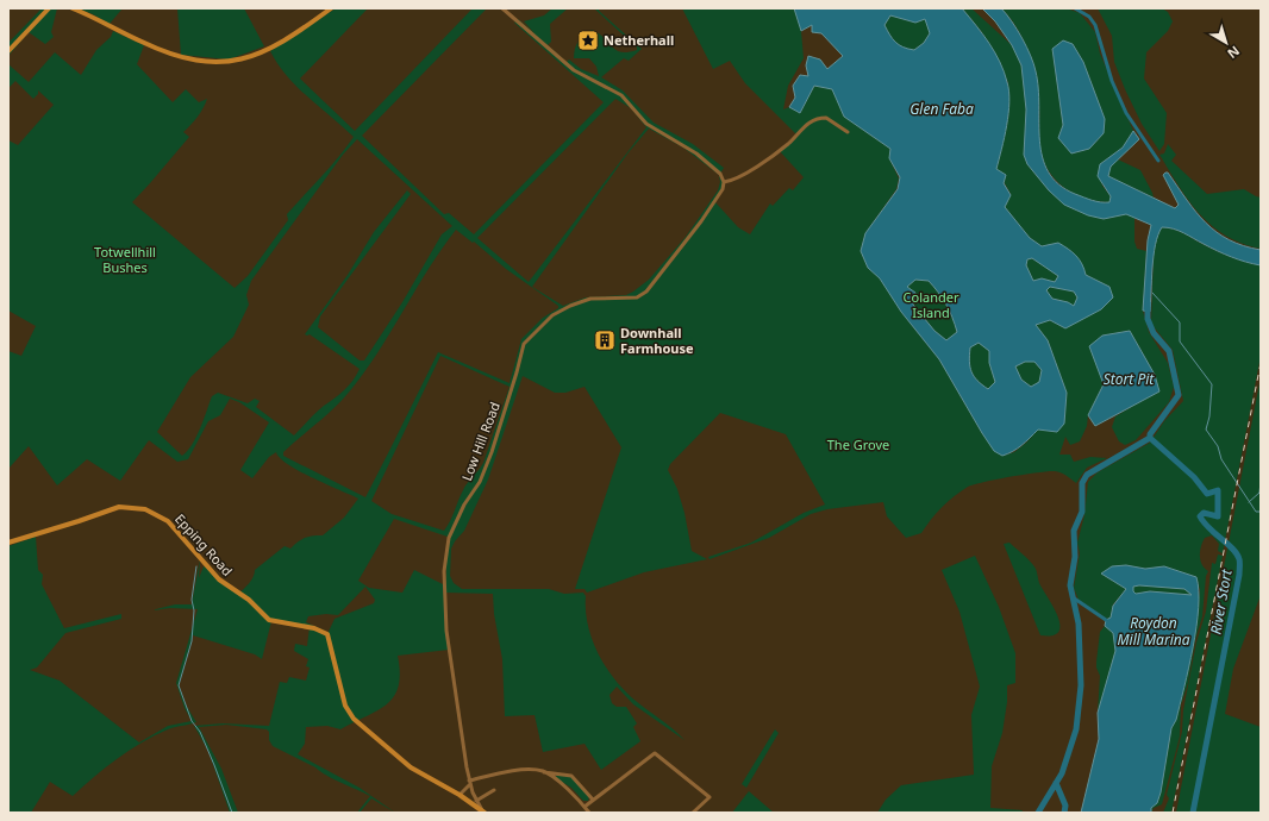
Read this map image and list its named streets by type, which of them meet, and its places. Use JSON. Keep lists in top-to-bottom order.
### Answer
{
  "streets": {
    "main road": ["Epping Road"],
    "street": ["Low Hill Road"]
  },
  "crossings": [
    ["Low Hill Road", "Epping Road"]
  ],
  "water": [
    "Glen Faba",
    "Stort Pit",
    "River Stort",
    "Roydon Mill Marina"
  ],
  "parks": ["Totwellhill Bushes", "Colander Island", "The Grove"],
  "places": {
    "place": ["Netherhall"],
    "building": ["Downhall Farmhouse"]
  },
  "north": "bottom right"
}
